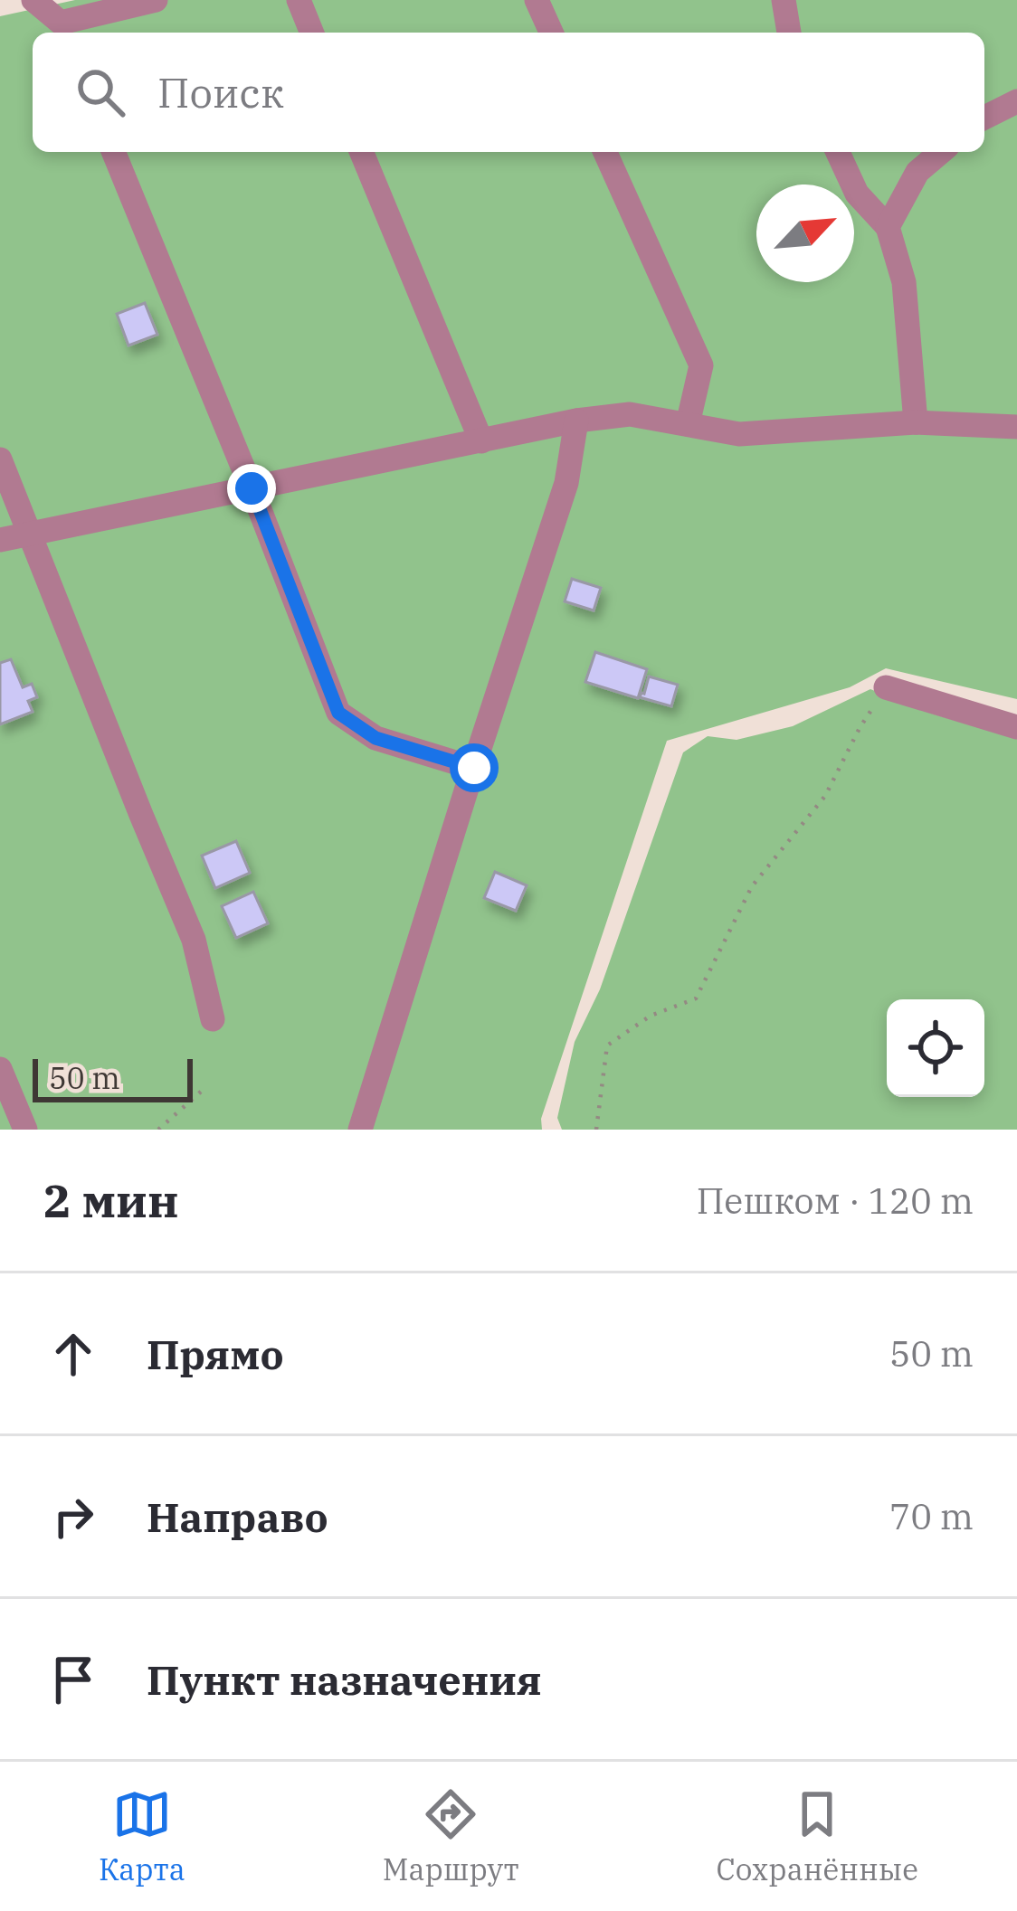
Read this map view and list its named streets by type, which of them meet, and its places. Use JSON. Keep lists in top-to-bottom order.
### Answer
{
  "scale_bar": "50 m",
  "north": "top right",
  "page": {
    "search": "Поиск",
    "scale": "50 m",
    "heading": ["2 мин", "Пешком · 120 m"],
    "list": [
      ["Прямо", "50 m"],
      ["Направо", "70 m"],
      "Пункт назначения"
    ],
    "nav": ["Карта", "Маршрут", "Сохранённые"]
  }
}
